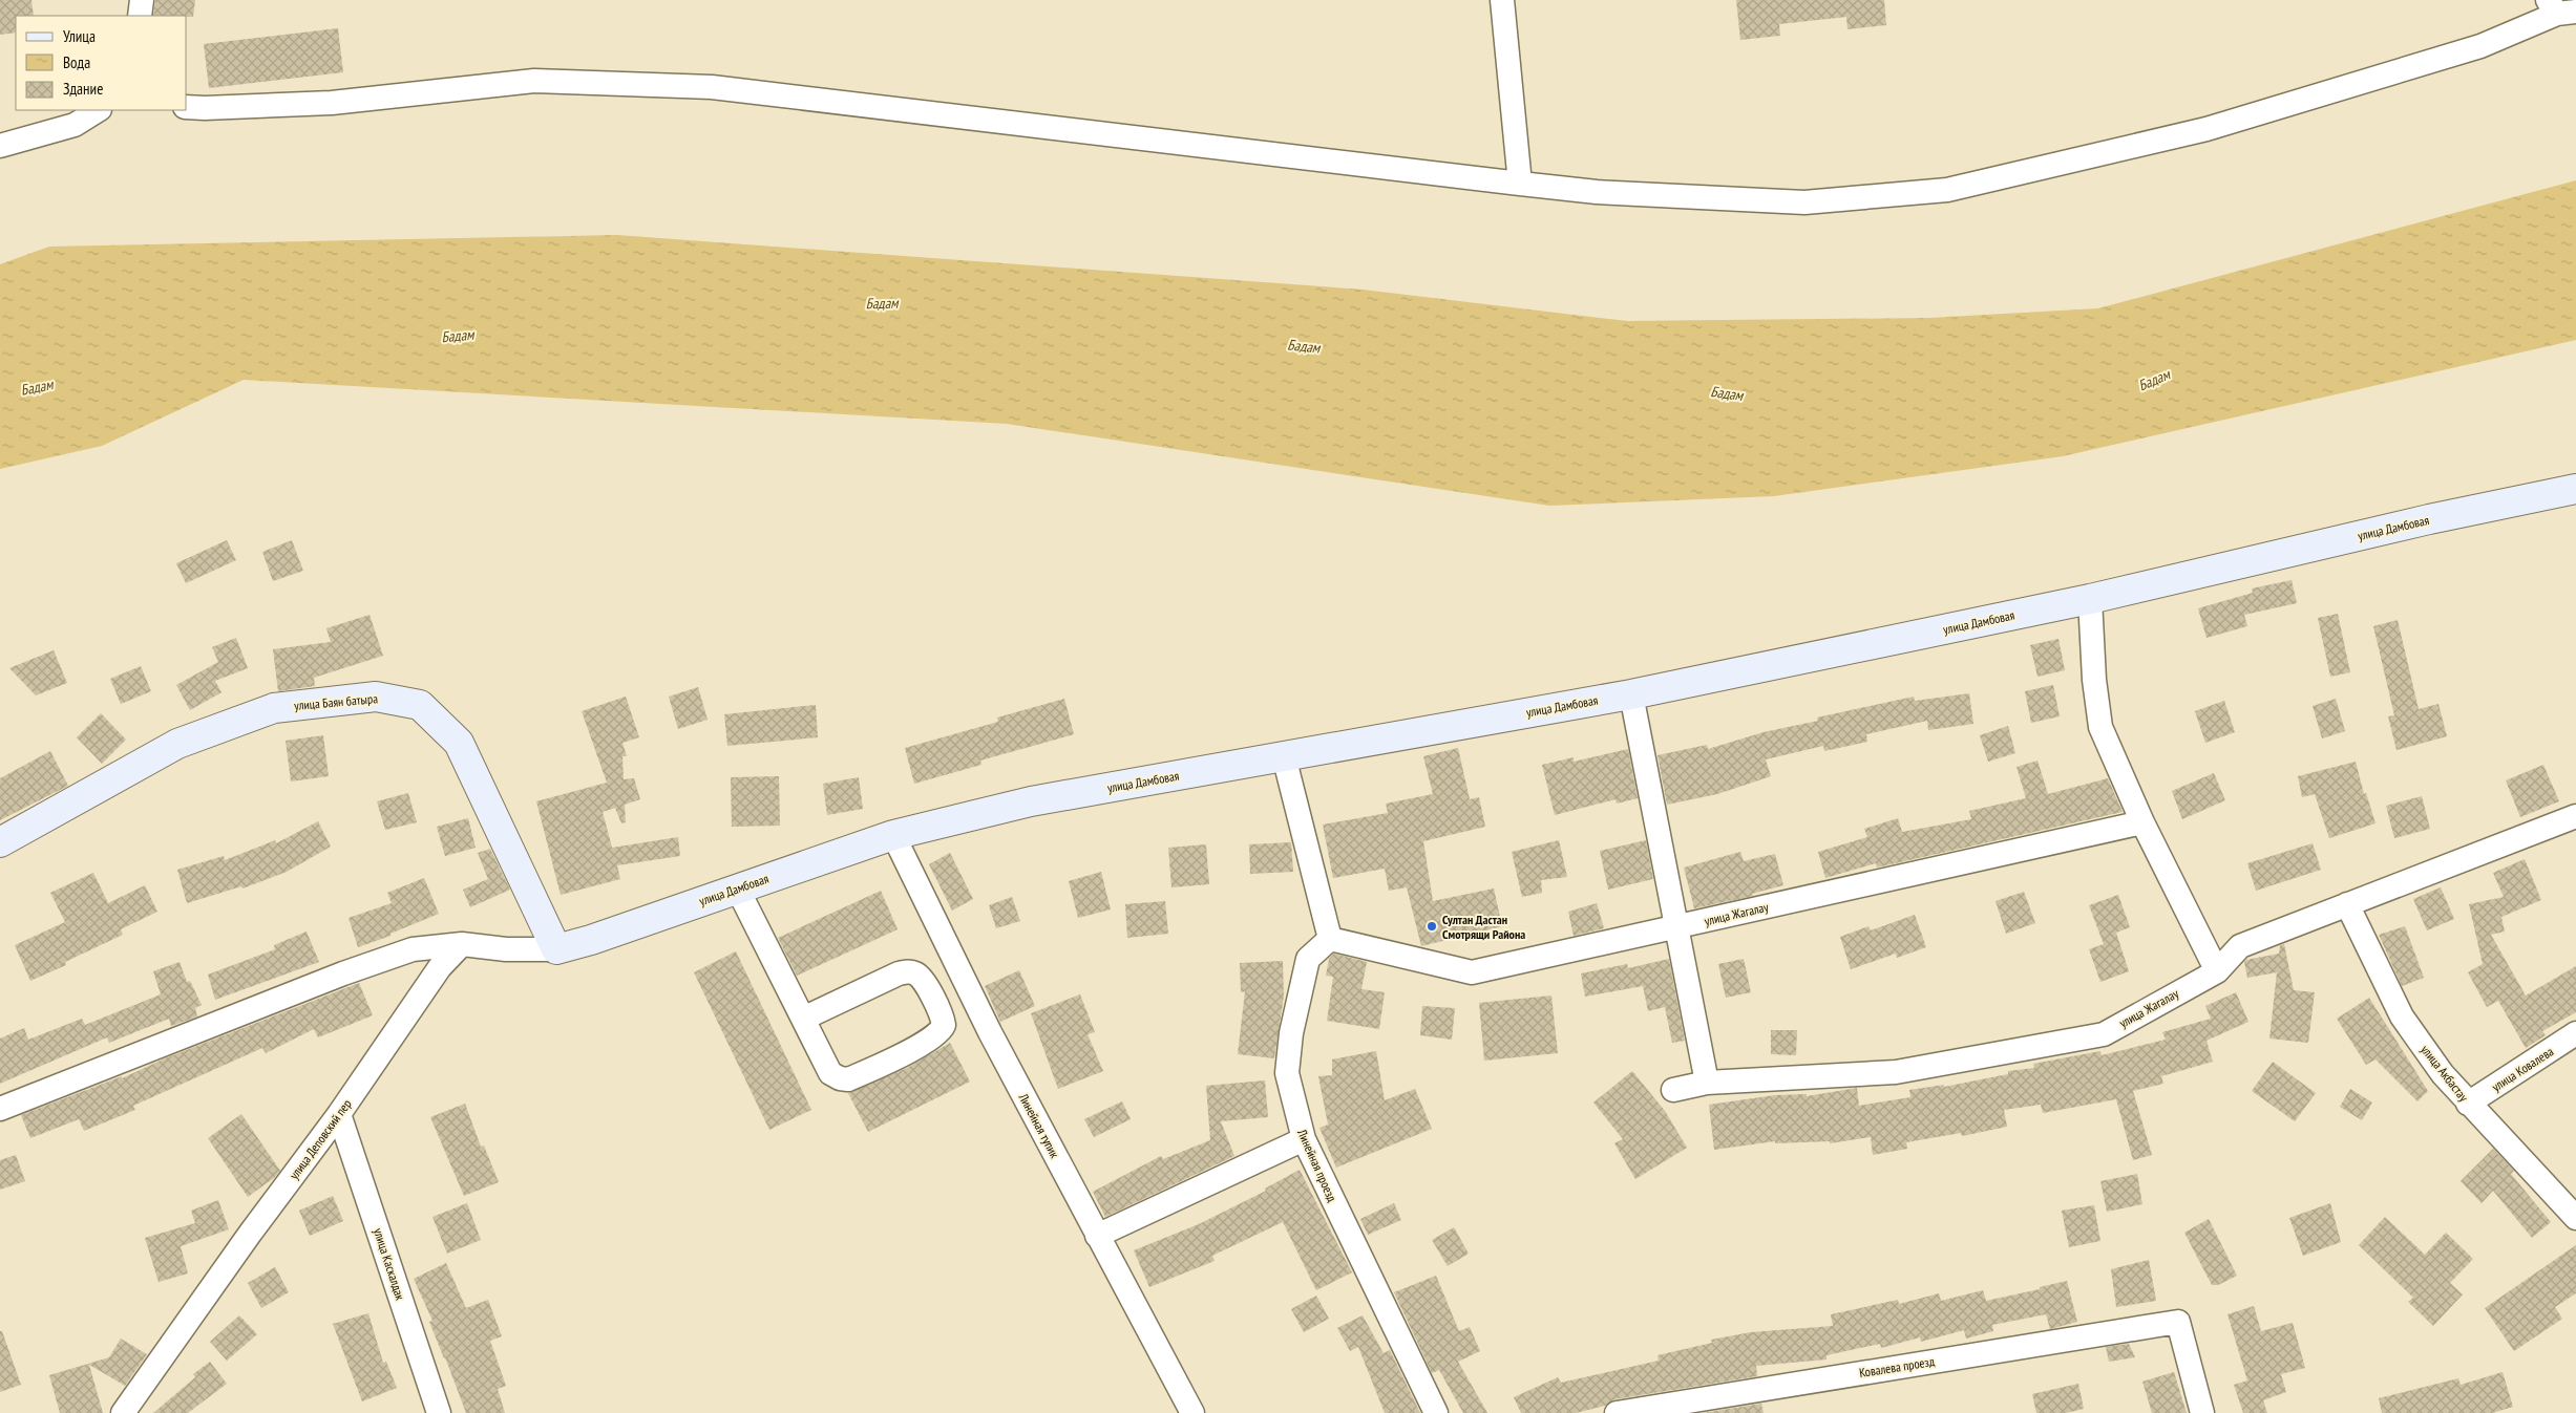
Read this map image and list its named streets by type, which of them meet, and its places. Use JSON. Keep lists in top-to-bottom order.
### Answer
{
  "streets": {
    "street": [
      "улица Дамбовая",
      "улица Баян батыра",
      "улица Жагалау",
      "улица Ковалева",
      "улица Акбастау",
      "Линейная тупик",
      "улица Деповский пер",
      "Линейная проезд",
      "улица Каскалдак",
      "Ковалева проезд"
    ]
  },
  "crossings": [
    ["улица Дамбовая", "улица Баян батыра"],
    ["улица Дамбовая", "Линейная тупик"],
    ["улица Жагалау", "улица Акбастау"],
    ["улица Жагалау", "Линейная проезд"],
    ["улица Ковалева", "улица Акбастау"],
    ["улица Деповский пер", "улица Каскалдак"]
  ],
  "water": ["Бадам"],
  "places": ["Султан Дастан Смотрящи Района"],
  "legend": ["Улица", "Вода", "Здание"]
}
